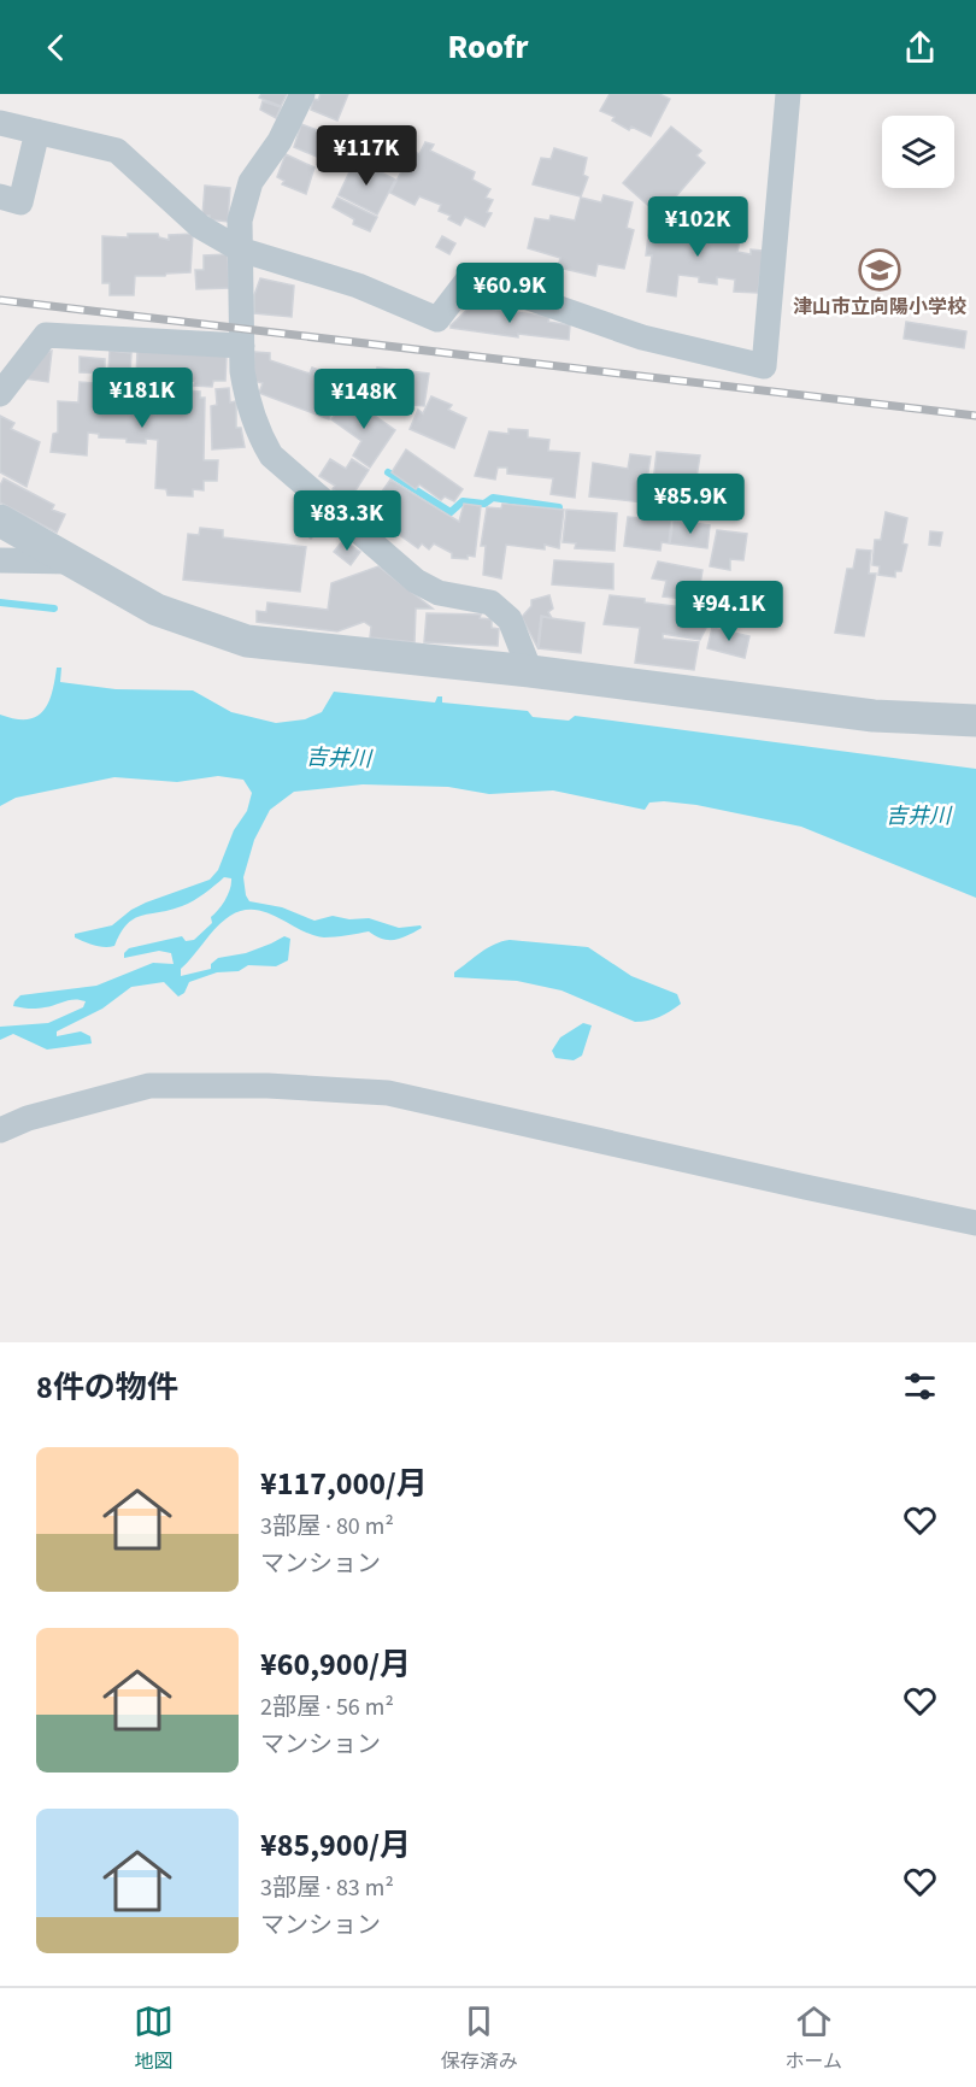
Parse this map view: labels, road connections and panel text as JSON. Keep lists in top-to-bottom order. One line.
{"water":["吉井川"],"places":{"school or university":["津山市立向陽小学校"]},"page":{"header":"Roofr","price":["¥117K","¥102K","¥60.9K","¥181K","¥148K","¥85.9K","¥83.3K","¥94.1K"],"heading":"8件の物件","list":[{"name":"¥117,000/月","note":"3部屋 · 80 m² · マンション"},{"name":"¥60,900/月","note":"2部屋 · 56 m² · マンション"},{"name":"¥85,900/月","note":"3部屋 · 83 m² · マンション"}],"tabs":["地図","保存済み","ホーム"]}}
